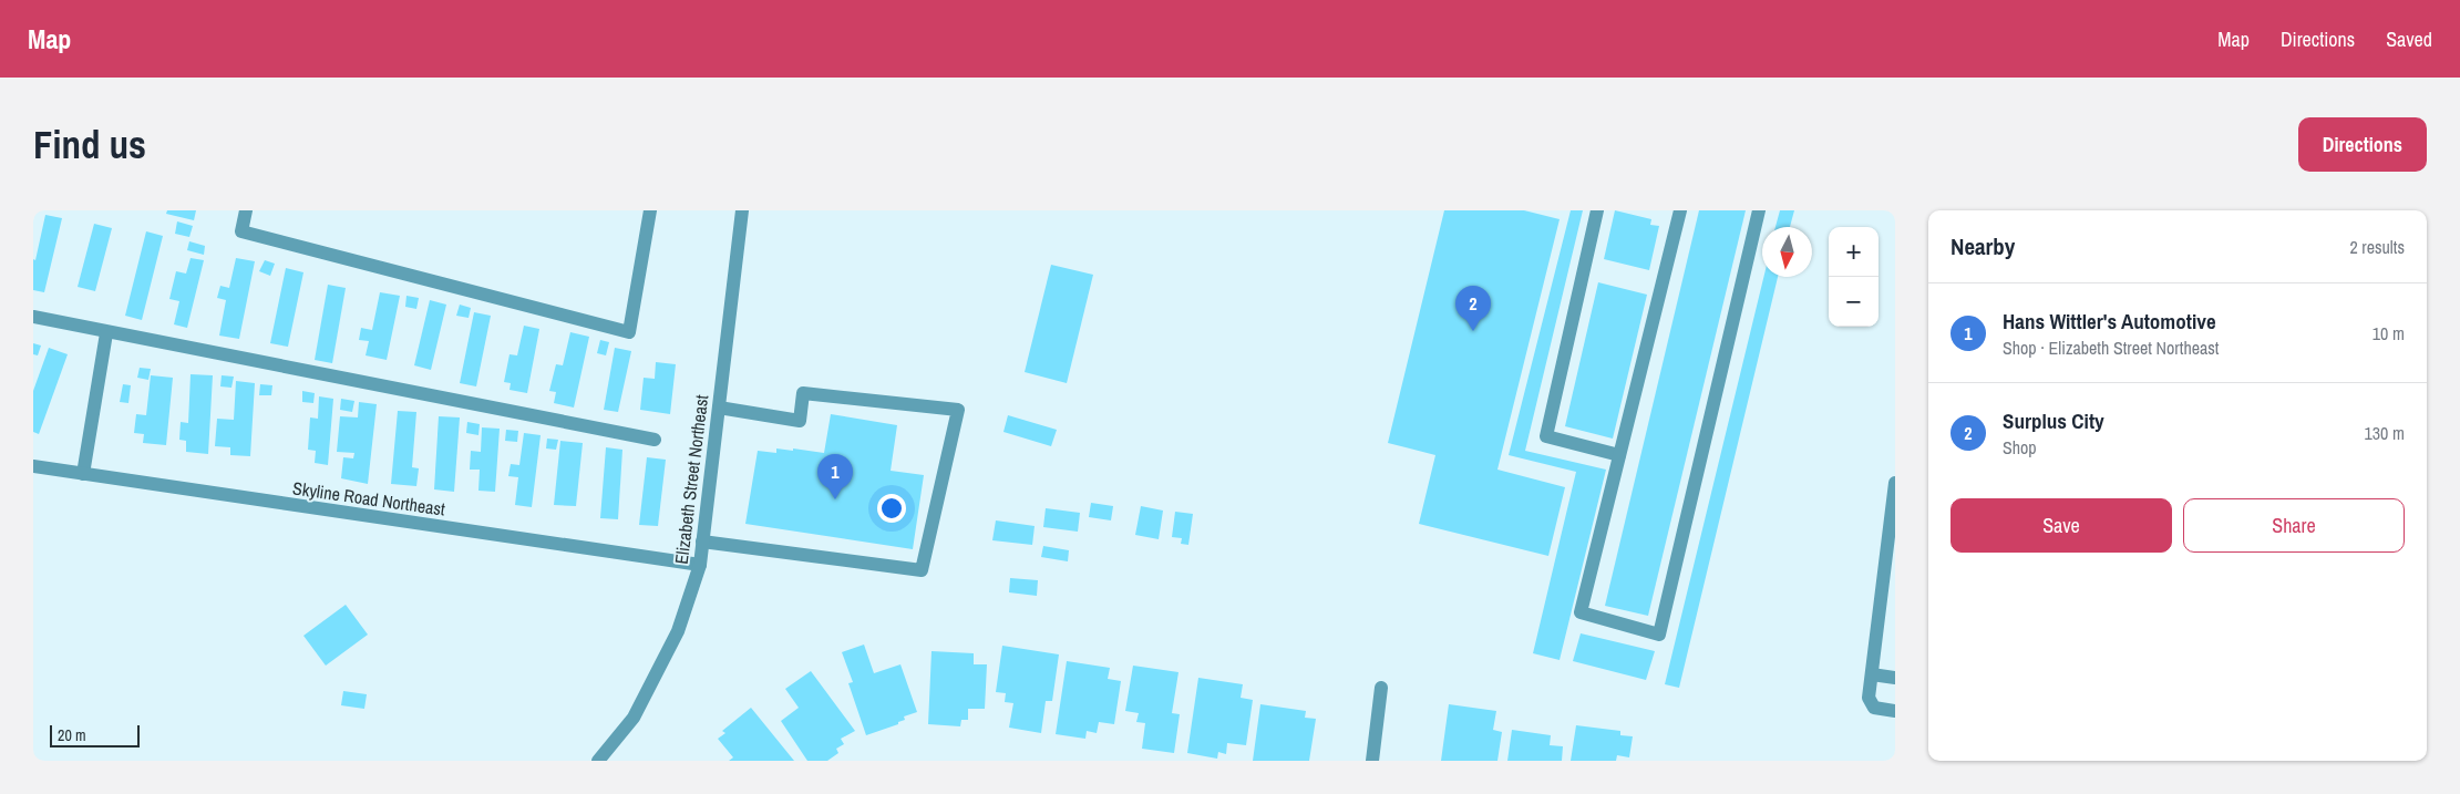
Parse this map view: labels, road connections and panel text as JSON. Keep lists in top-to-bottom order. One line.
{"streets":{"street":["Elizabeth Street Northeast","Skyline Road Northeast"]},"crossings":[["Elizabeth Street Northeast","Skyline Road Northeast"]],"scale_bar":"20 m","north":"bottom","page":{"header":"Map","nav":["Map","Directions","Saved"],"buttons":["Directions",["Save","Share"]],"title":"Find us","heading":["Nearby","2 results"],"map_buttons":["+","−"],"list":[{"mark":"1","name":"Hans Wittler's Automotive","note":"Shop · Elizabeth Street Northeast","value":"10 m"},{"mark":"2","name":"Surplus City","note":"Shop","value":"130 m"}],"pins":["2","1"],"scale":"20 m"}}
